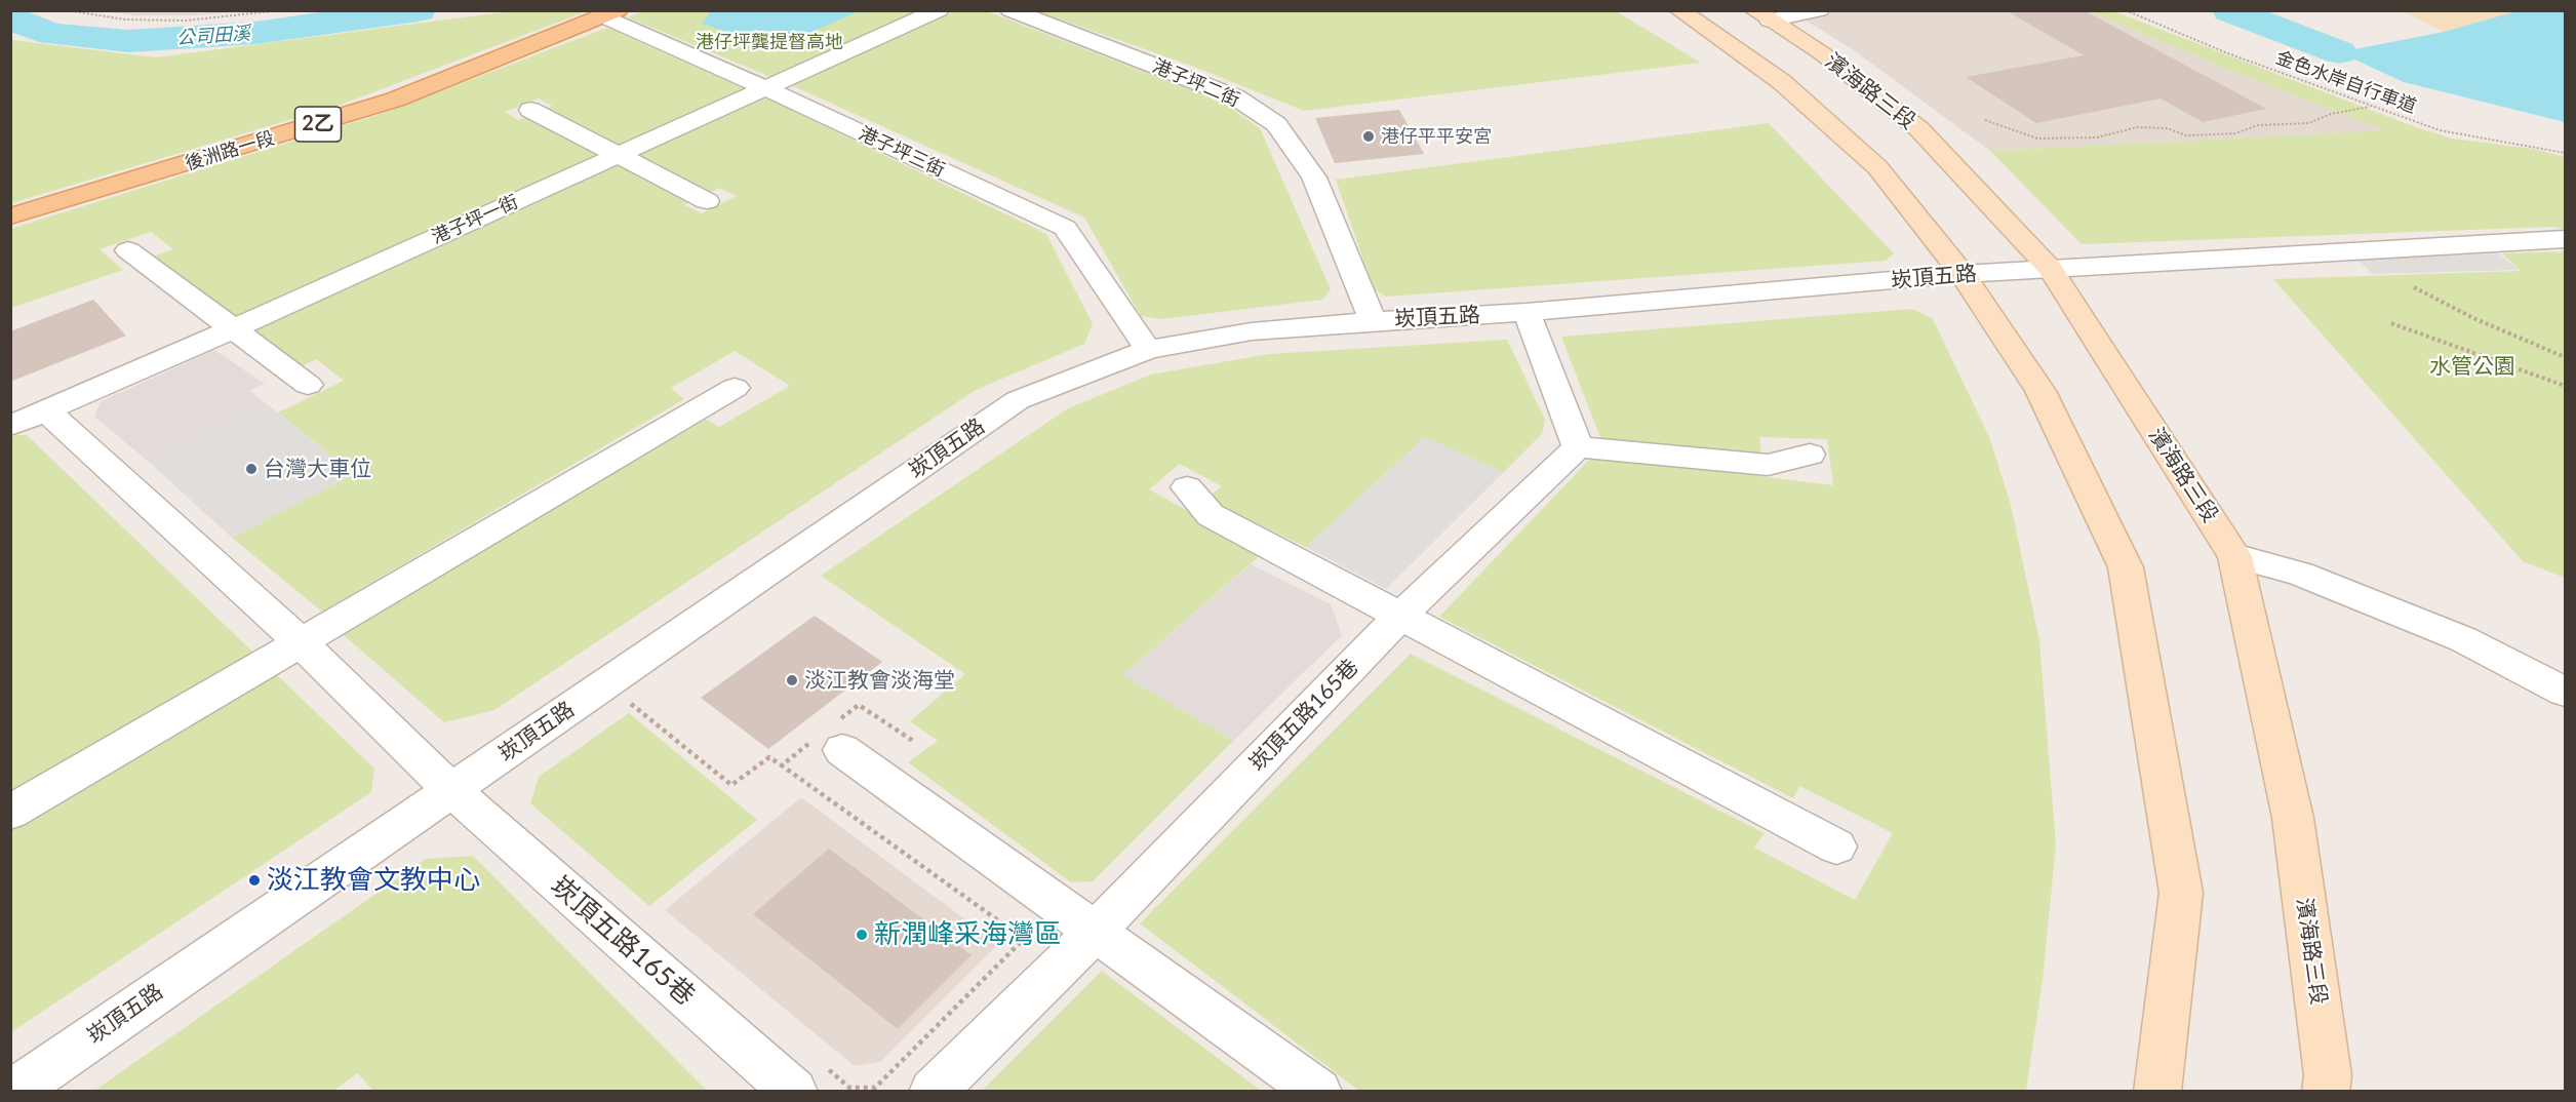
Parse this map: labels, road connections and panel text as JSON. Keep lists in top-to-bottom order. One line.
{"streets":{"main road":["2乙","後洲路一段"],"street":["港子坪二街","濱海路三段","港子坪三街","港子坪一街","崁頂五路","崁頂五路165巷"],"path":["金色水岸自行車道"]},"crossings":[["港子坪二街","崁頂五路"],["濱海路三段","崁頂五路"],["後洲路一段","港子坪三街"],["港子坪三街","港子坪一街"],["港子坪三街","崁頂五路"],["港子坪一街","崁頂五路165巷"],["崁頂五路","崁頂五路165巷"]],"water":["公司田溪"],"parks":["港仔坪龔提督高地","水管公園"],"places":["港仔平平安宮","台灣大車位","淡江教會淡海堂","淡江教會文教中心","新潤峰采海灣區"]}
